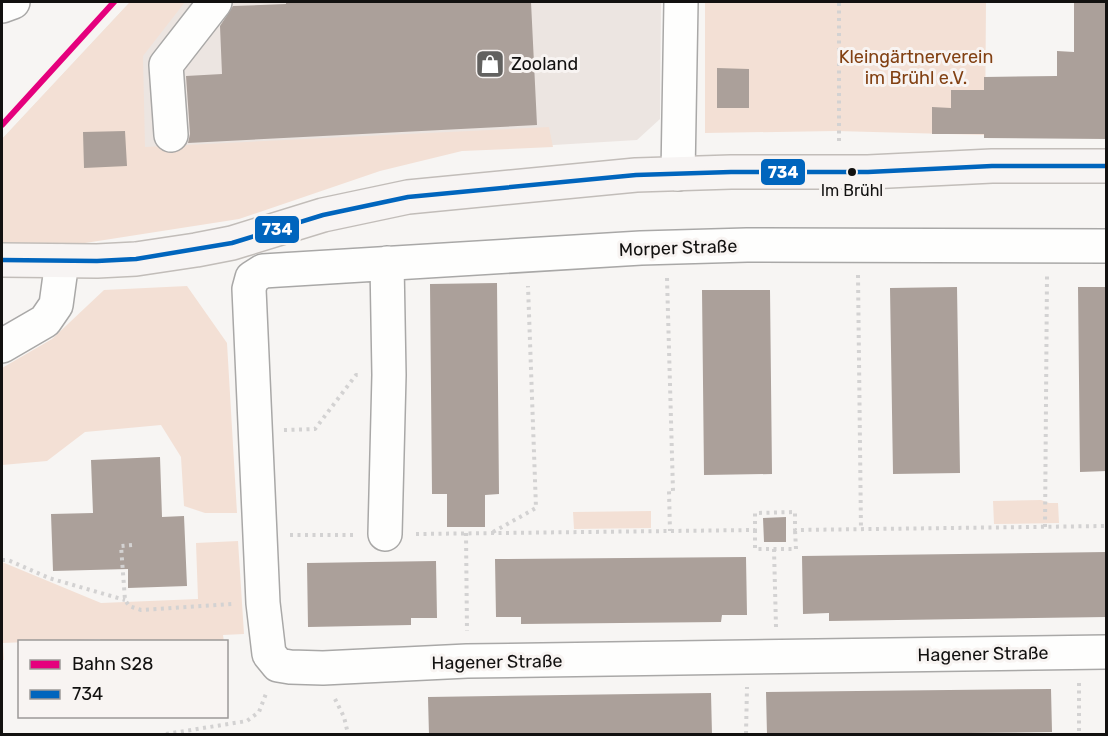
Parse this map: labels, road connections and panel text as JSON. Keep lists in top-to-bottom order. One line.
{"streets":{"street":["Morper Straße","Hagener Straße"]},"crossings":[["Morper Straße","Hagener Straße"]],"parks":["Kleingärtnerverein im Brühl e.V."],"places":{"shop":["Zooland"],"other":["Im Brühl"]},"lines":["rail line S28","transit line 734"],"legend":["Bahn S28","734"]}
